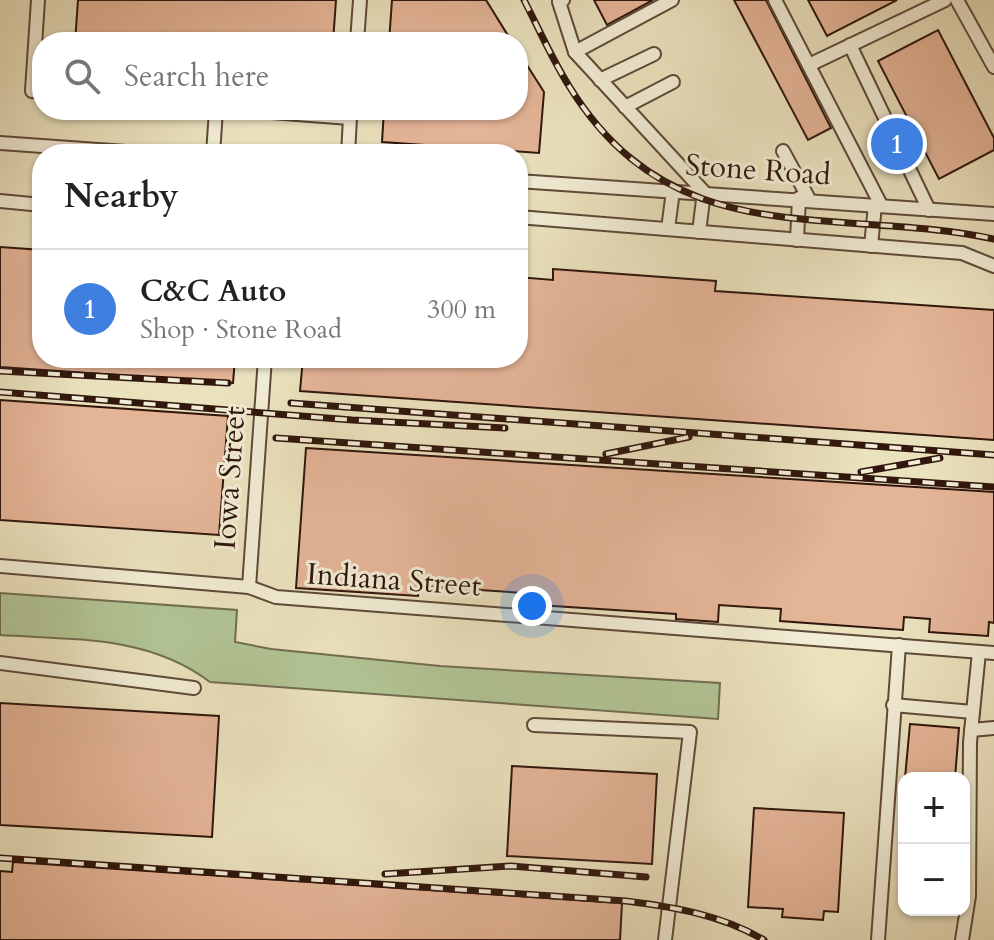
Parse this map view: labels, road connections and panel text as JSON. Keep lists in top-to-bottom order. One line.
{"streets":{"street":["Stone Road","Iowa Street","Indiana Street"]},"crossings":[["Iowa Street","Indiana Street"]],"page":{"search":"Search here","pins":"1","heading":"Nearby","list":[{"mark":"1","name":"C&C Auto","note":"Shop · Stone Road","value":"300 m"}],"map_buttons":["+","−"]}}
